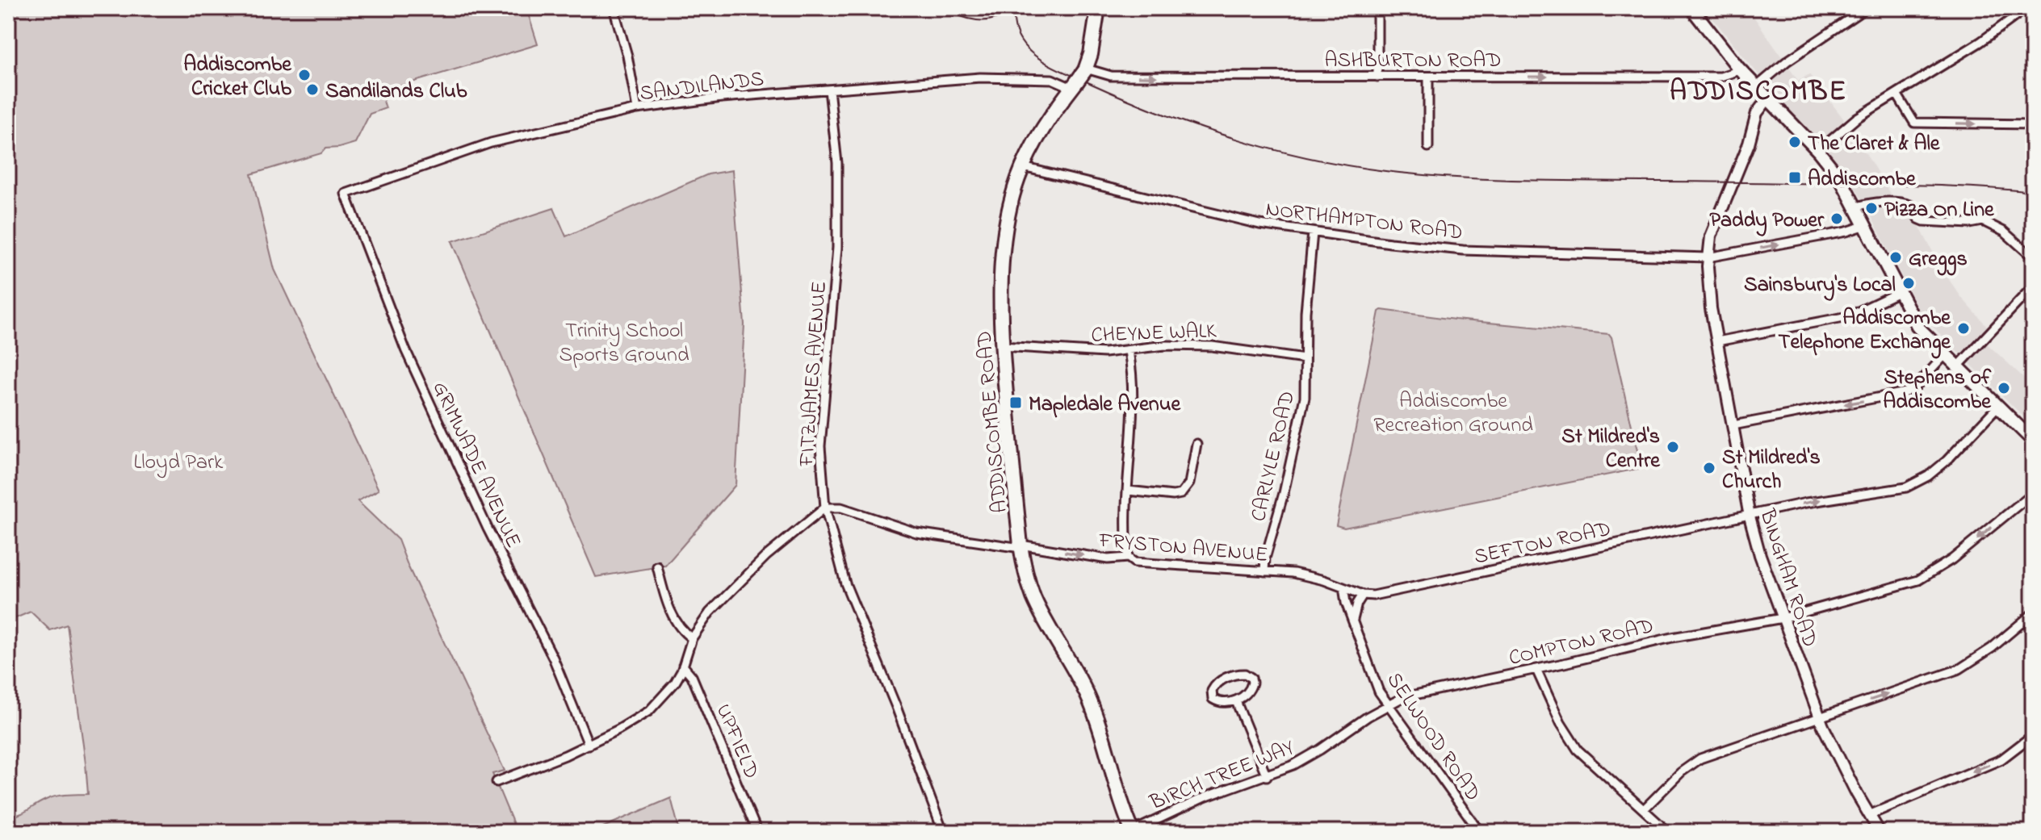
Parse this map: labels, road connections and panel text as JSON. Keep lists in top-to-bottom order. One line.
{"streets":{"highway":["ADDISCOMBE ROAD"],"street":["ASHBURTON ROAD","SANDILANDS","NORTHAMPTON ROAD","CHEYNE WALK","FITZJAMES AVENUE","CARLYLE ROAD","GRIMWADE AVENUE","SEFTON ROAD","FRYSTON AVENUE","BINGHAM ROAD","COMPTON ROAD","SELWOOD ROAD","UPFIELD","BIRCH TREE WAY"]},"crossings":[["ASHBURTON ROAD","ADDISCOMBE ROAD"],["SANDILANDS","FITZJAMES AVENUE"],["SANDILANDS","ADDISCOMBE ROAD"],["SANDILANDS","GRIMWADE AVENUE"],["NORTHAMPTON ROAD","ADDISCOMBE ROAD"],["NORTHAMPTON ROAD","CARLYLE ROAD"],["NORTHAMPTON ROAD","BINGHAM ROAD"],["CHEYNE WALK","ADDISCOMBE ROAD"],["CHEYNE WALK","CARLYLE ROAD"],["ADDISCOMBE ROAD","FRYSTON AVENUE"],["ADDISCOMBE ROAD","BIRCH TREE WAY"],["CARLYLE ROAD","FRYSTON AVENUE"],["SEFTON ROAD","FRYSTON AVENUE"],["SEFTON ROAD","BINGHAM ROAD"],["SEFTON ROAD","SELWOOD ROAD"],["FRYSTON AVENUE","SELWOOD ROAD"],["BINGHAM ROAD","COMPTON ROAD"],["COMPTON ROAD","SELWOOD ROAD"],["COMPTON ROAD","BIRCH TREE WAY"],["SELWOOD ROAD","BIRCH TREE WAY"]],"one_way":["ASHBURTON ROAD","SEFTON ROAD","COMPTON ROAD"],"districts":["ADDISCOMBE"],"parks":["Trinity School Sports Ground","Addiscombe Recreation Ground","Lloyd Park"],"places":{"other":["Addiscombe Cricket Club","Sandilands Club","The Claret & Ale","Pizza On Line","Paddy Power","Greggs","Sainsbury's Local","Addiscombe Telephone Exchange","Stephens of Addiscombe","St Mildred's Centre","St Mildred's Church"],"transit":["Addiscombe","Mapledale Avenue"]}}
